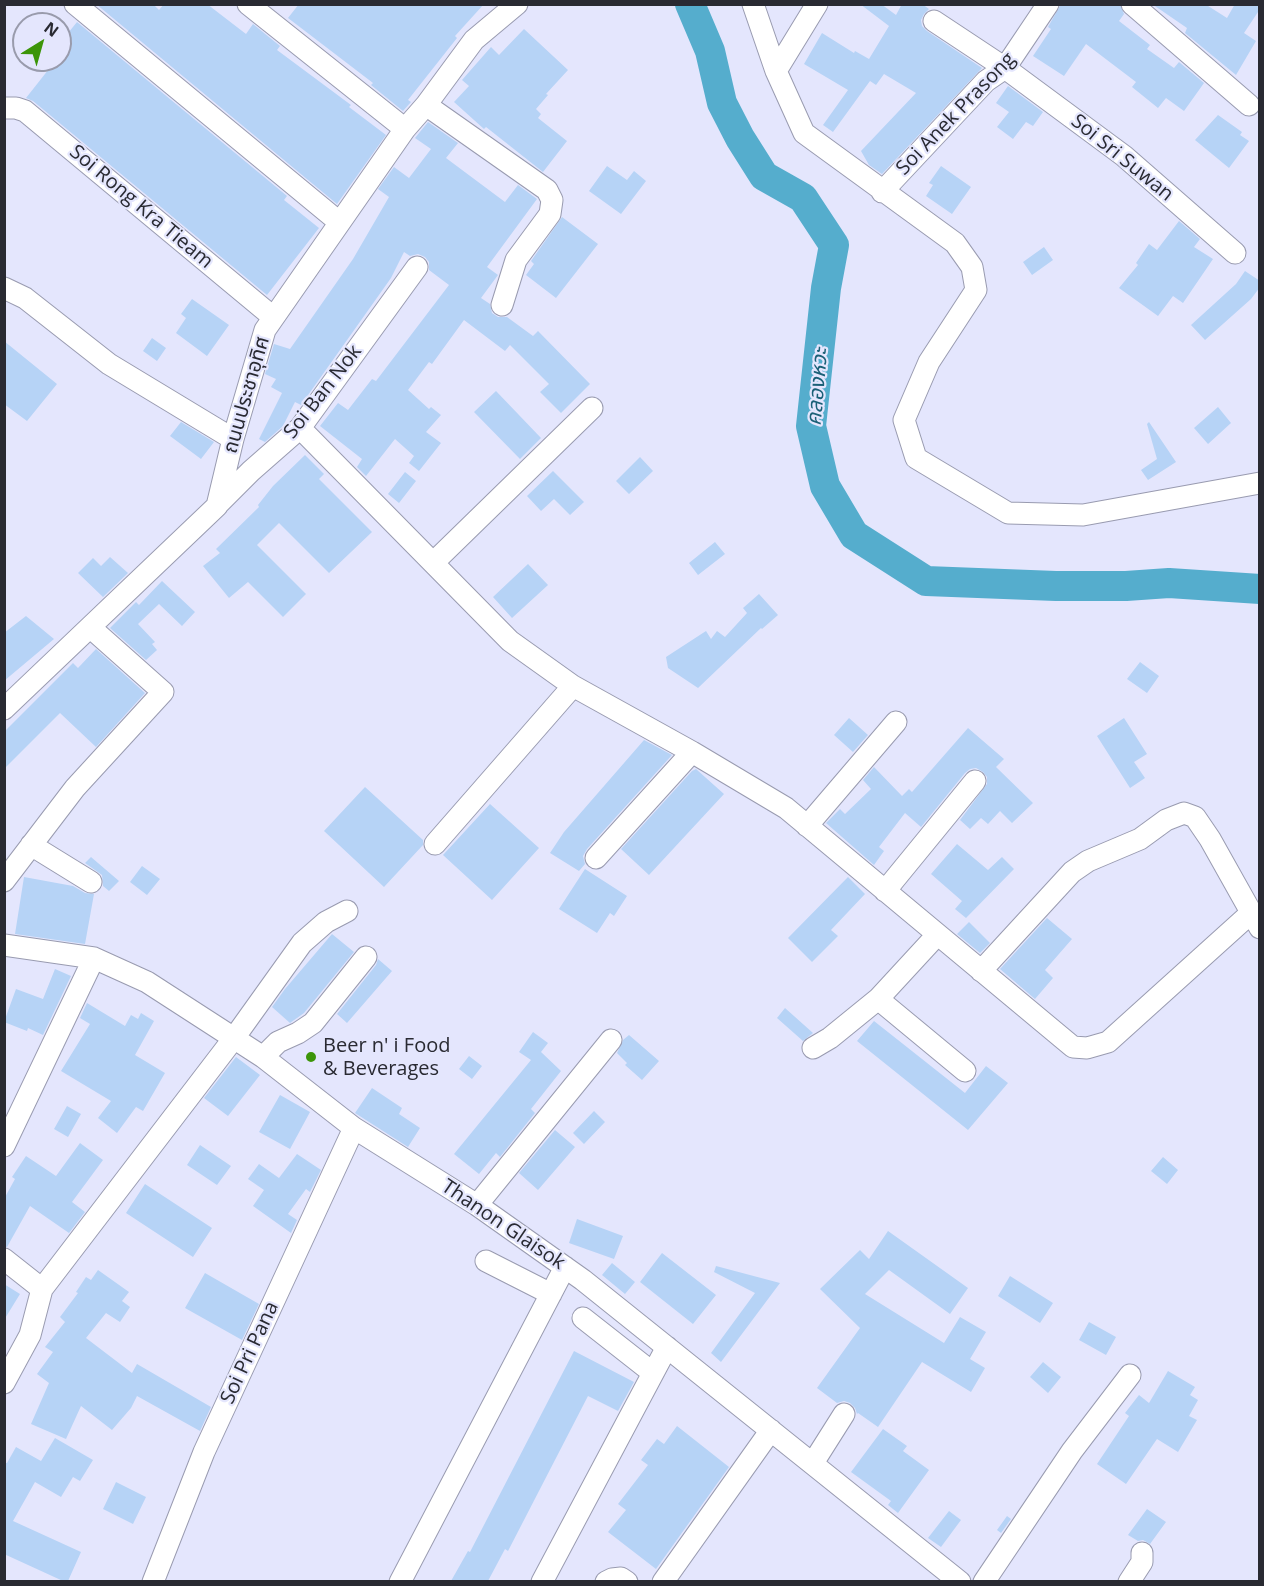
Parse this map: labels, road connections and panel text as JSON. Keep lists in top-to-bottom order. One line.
{"streets":{"street":["Soi Anek Prasong","Soi Sri Suwan","Soi Rong Kra Tieam","Soi Ban Nok","ถนนประชาอุทิศ","Thanon Glaisok","Soi Pri Pana"]},"crossings":[["Soi Anek Prasong","Soi Sri Suwan"],["Soi Rong Kra Tieam","ถนนประชาอุทิศ"],["Soi Ban Nok","ถนนประชาอุทิศ"],["Thanon Glaisok","Soi Pri Pana"]],"water":["คลองหวะ"],"places":["Beer n' i Food & Beverages"],"north":"top right"}
